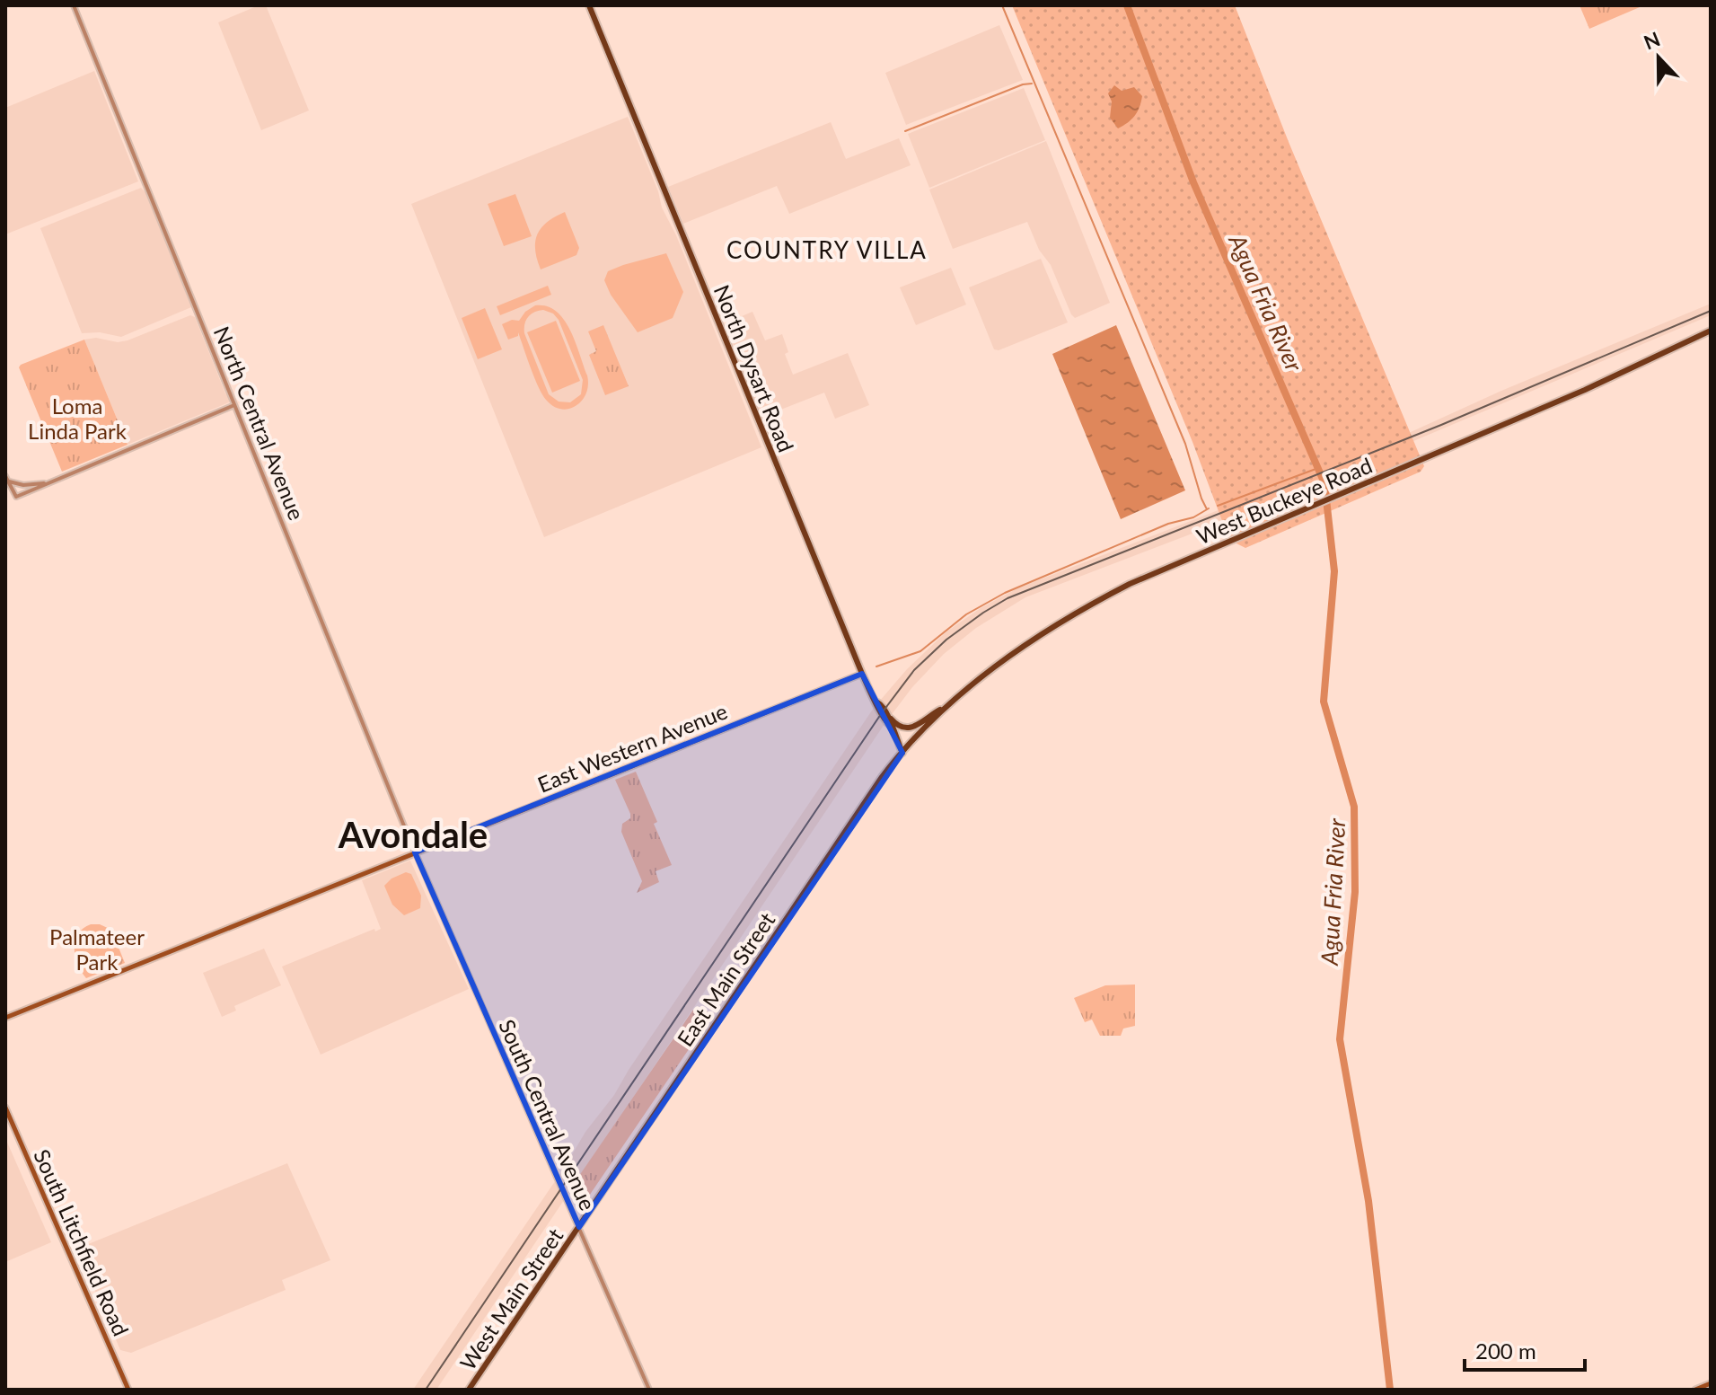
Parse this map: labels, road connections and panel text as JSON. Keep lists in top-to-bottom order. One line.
{"streets":{"main road":["North Dysart Road","West Buckeye Road","East Western Avenue","East Main Street","South Litchfield Road","West Main Street"],"street":["North Central Avenue","South Central Avenue"]},"crossings":[["North Dysart Road","West Buckeye Road"],["North Dysart Road","East Western Avenue"],["North Dysart Road","East Main Street"],["North Central Avenue","East Western Avenue"],["North Central Avenue","South Central Avenue"],["West Buckeye Road","East Main Street"],["East Western Avenue","South Central Avenue"],["East Main Street","South Central Avenue"],["East Main Street","West Main Street"],["South Central Avenue","West Main Street"]],"districts":["COUNTRY VILLA","Avondale"],"water":["Agua Fria River"],"parks":["Loma Linda Park","Palmateer Park"],"scale_bar":"200 m","north":"top"}
